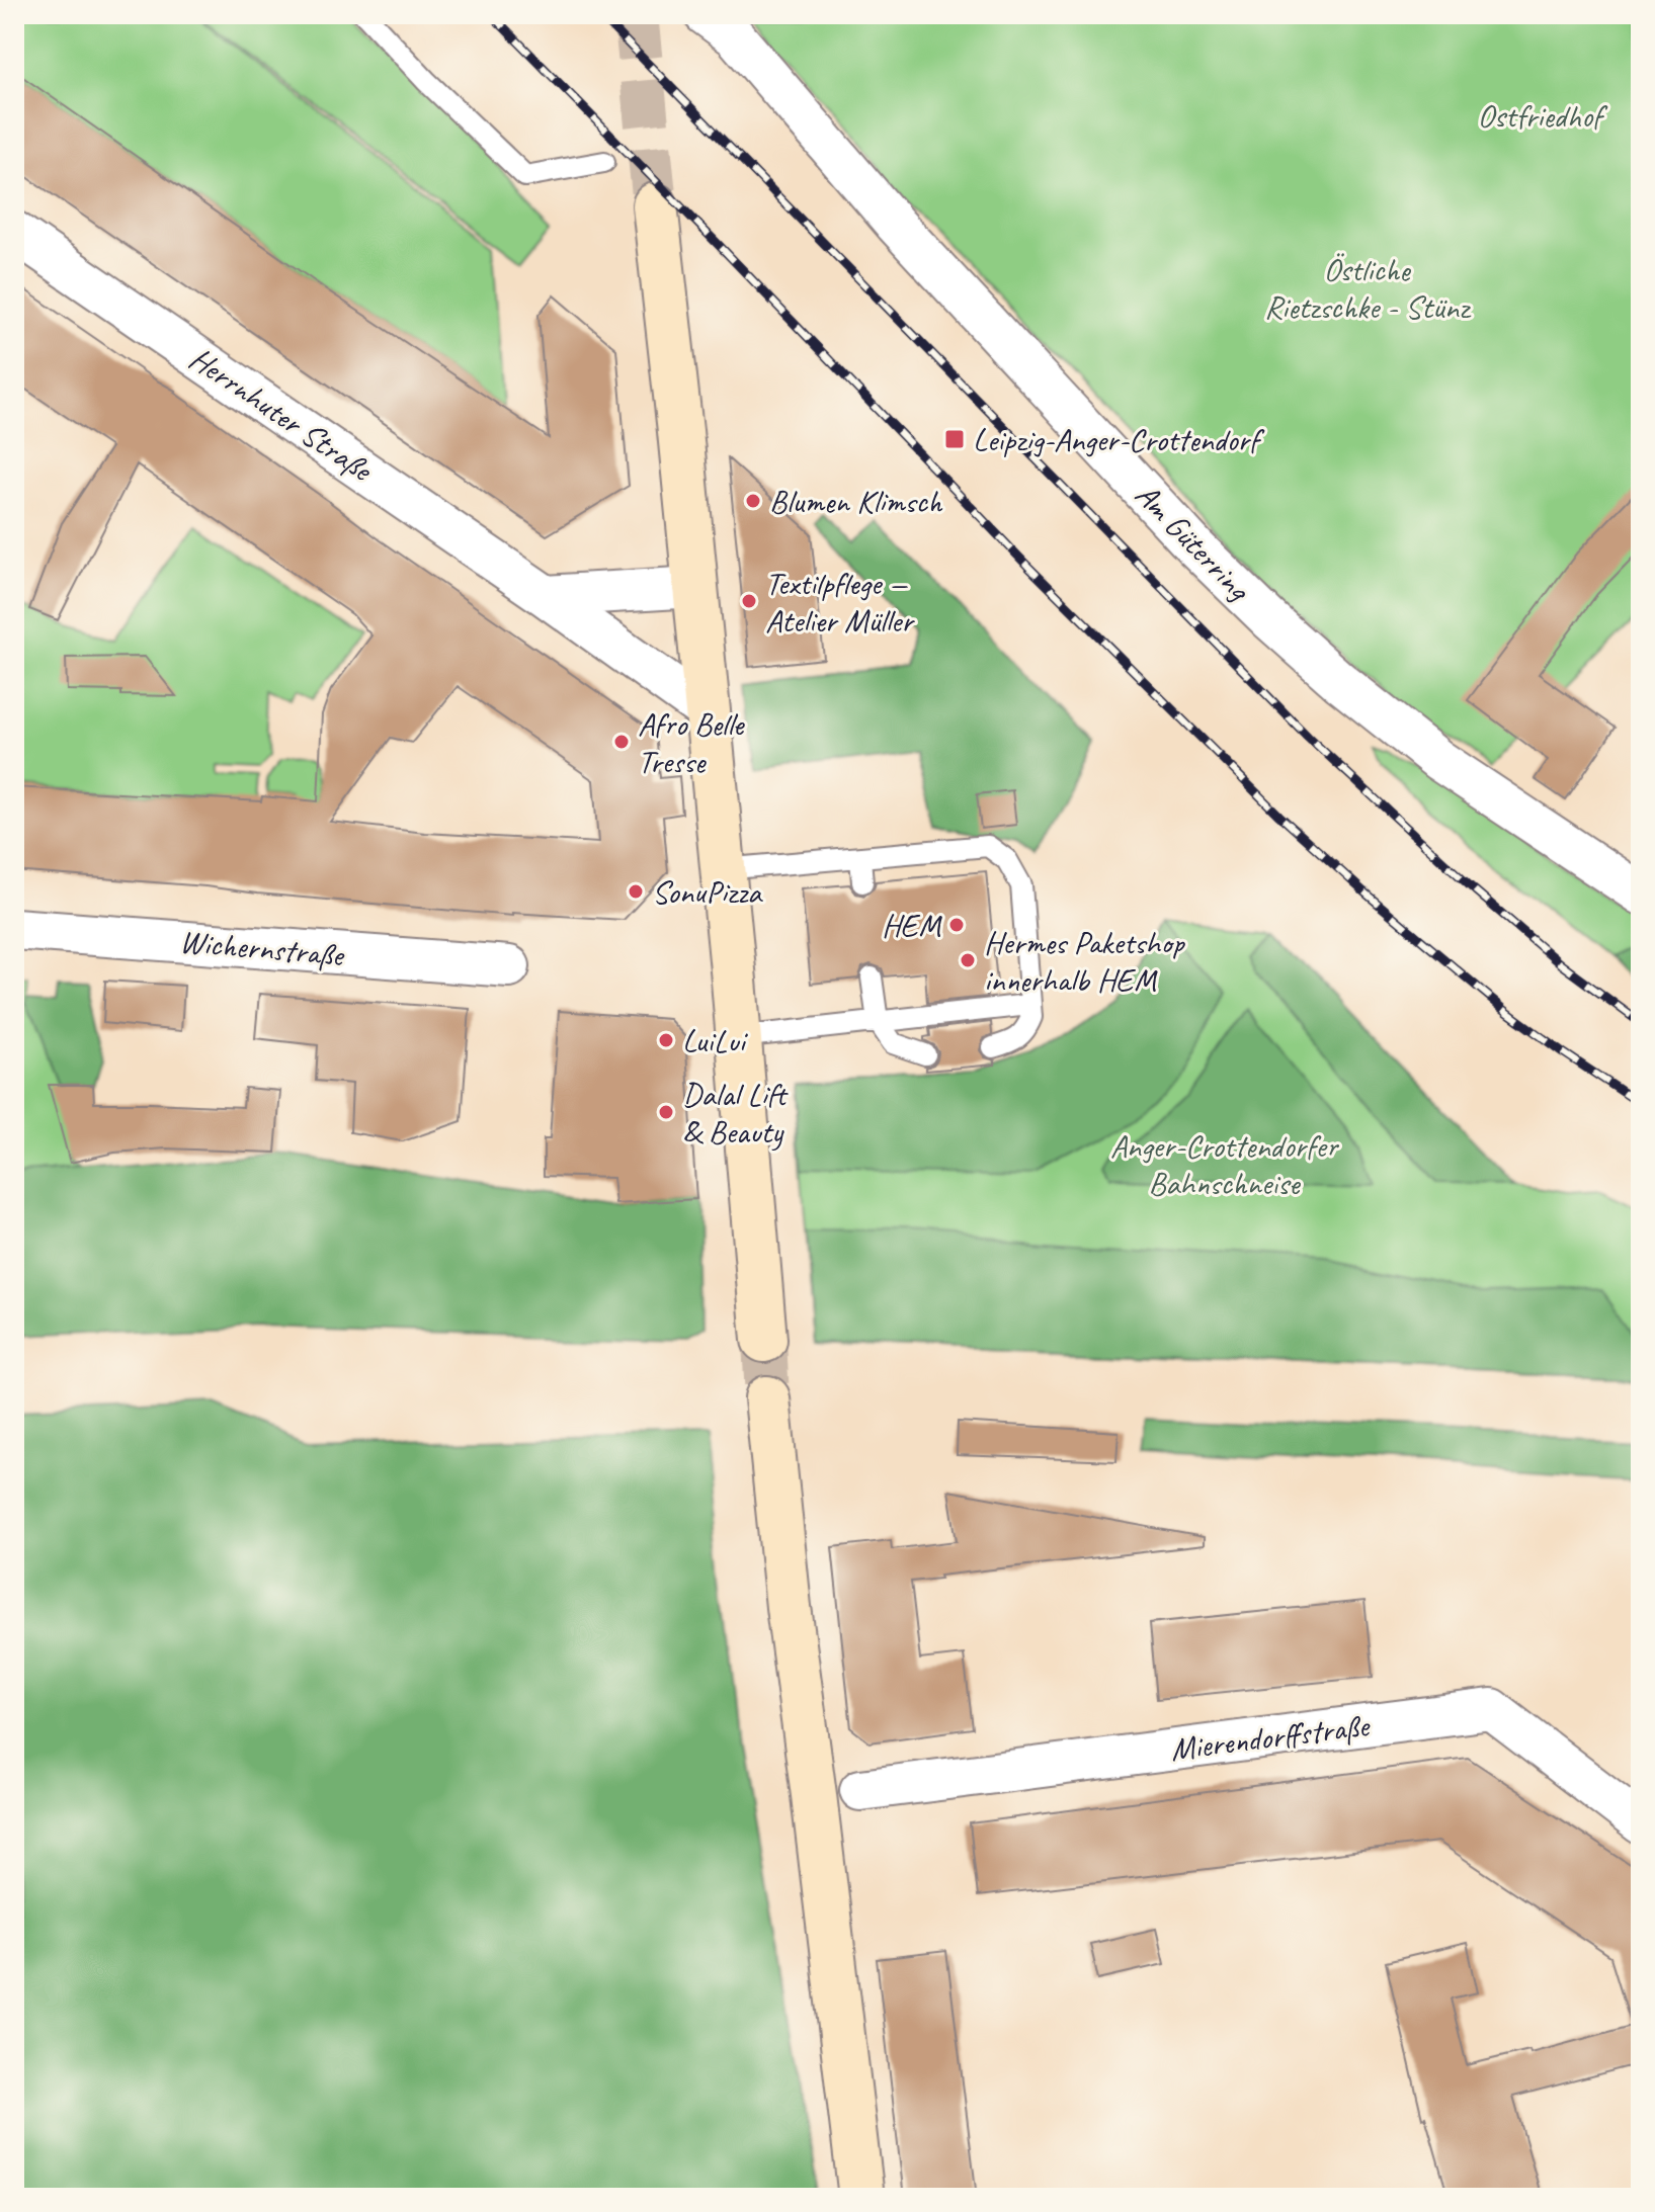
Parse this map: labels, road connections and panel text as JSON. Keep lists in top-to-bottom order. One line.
{"streets":{"street":["Herrnhuter Straße","Am Güterring","Wichernstraße","Mierendorffstraße"]},"parks":["Ostfriedhof","Östliche Rietzschke - Stünz","Anger-Crottendorfer Bahnschneise"],"places":{"transit":["Leipzig-Anger-Crottendorf"],"other":["Blumen Klimsch","Textilpflege — Atelier Müller","Afro Belle Tresse","SonuPizza","HEM","Hermes Paketshop innerhalb HEM","LuiLui","Dalal Lift & Beauty"]}}
